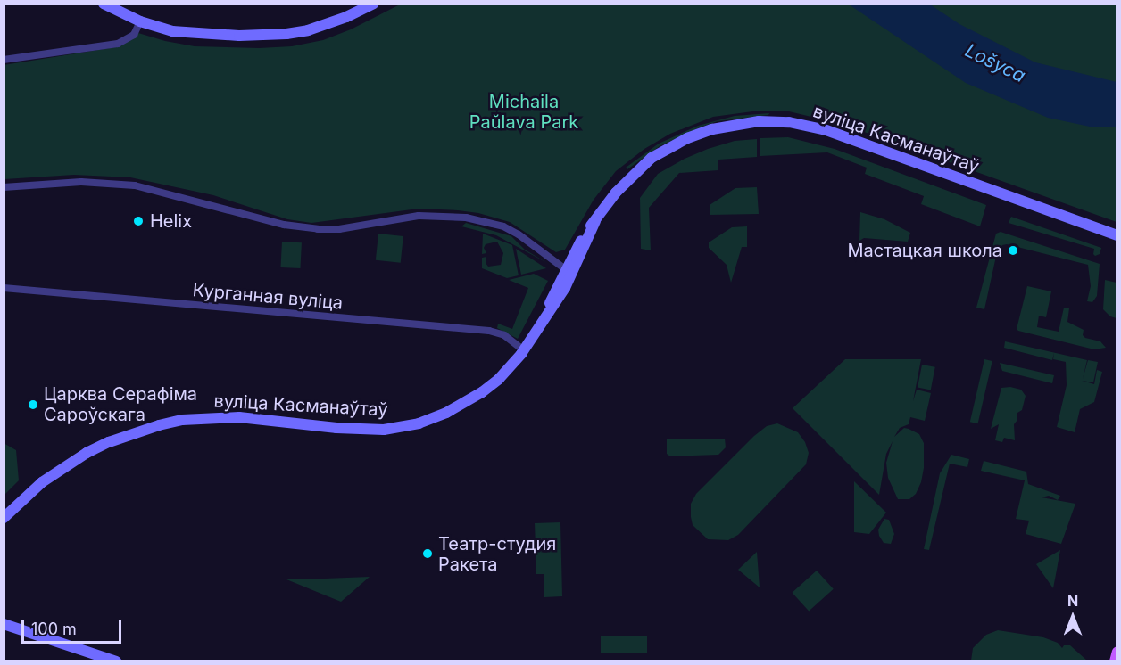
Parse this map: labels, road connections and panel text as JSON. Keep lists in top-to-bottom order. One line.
{"streets":{"street":["вуліца Касманаўтаў","Курганная вуліца"]},"crossings":[["вуліца Касманаўтаў","Курганная вуліца"]],"water":["Lošyca"],"parks":["Michaila Paŭlava Park"],"places":["Helix","Мастацкая школа","Царква Серафіма Сароўскага","Театр-студия Ракета"],"scale_bar":"100 m","north":"top"}
